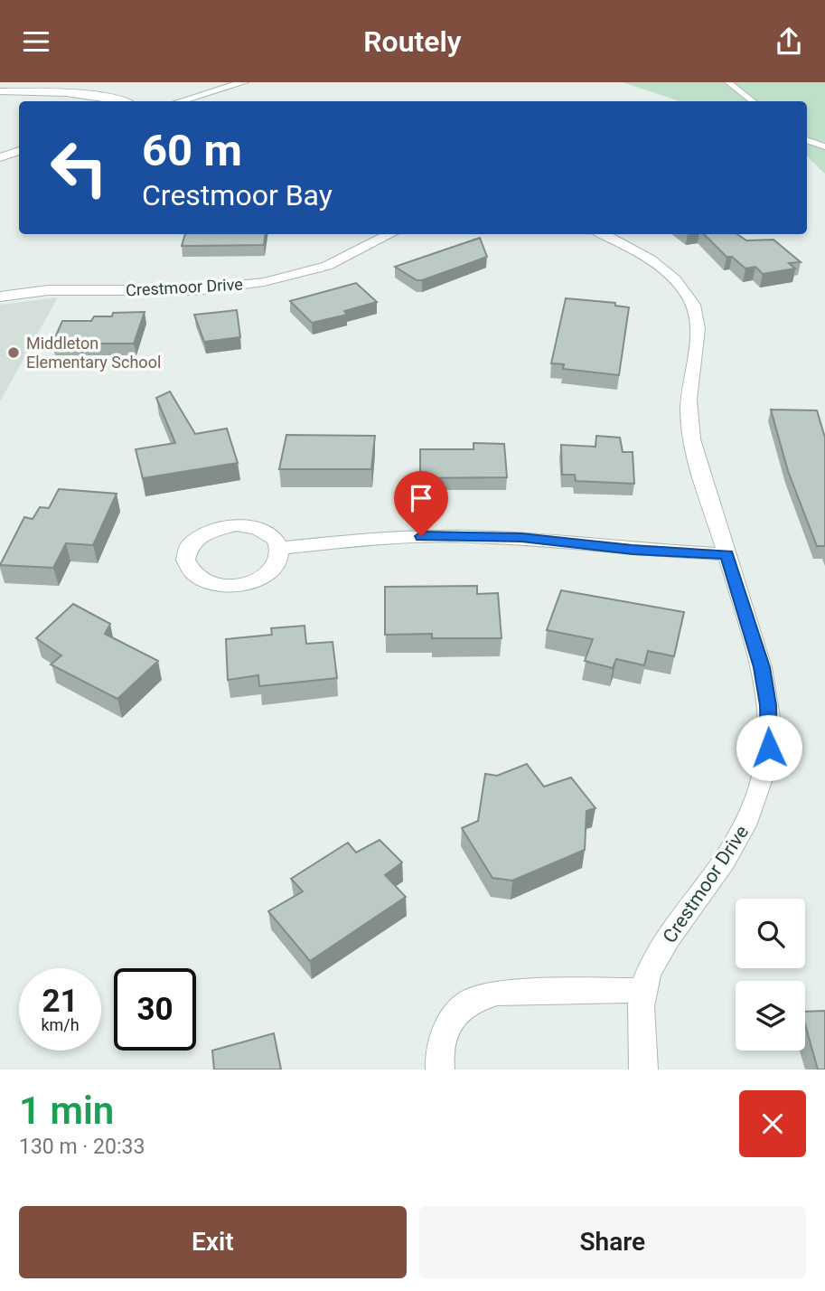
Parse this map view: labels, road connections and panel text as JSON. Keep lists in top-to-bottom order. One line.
{"streets":{"street":["Crestmoor Drive"]},"places":["Middleton Elementary School"],"page":{"header":"Routely","turn":["60 m","Crestmoor Bay"],"speed":"21 km/h","limit":"30","heading":["1 min","130 m · 20:33"],"buttons":["Exit","Share"]}}
